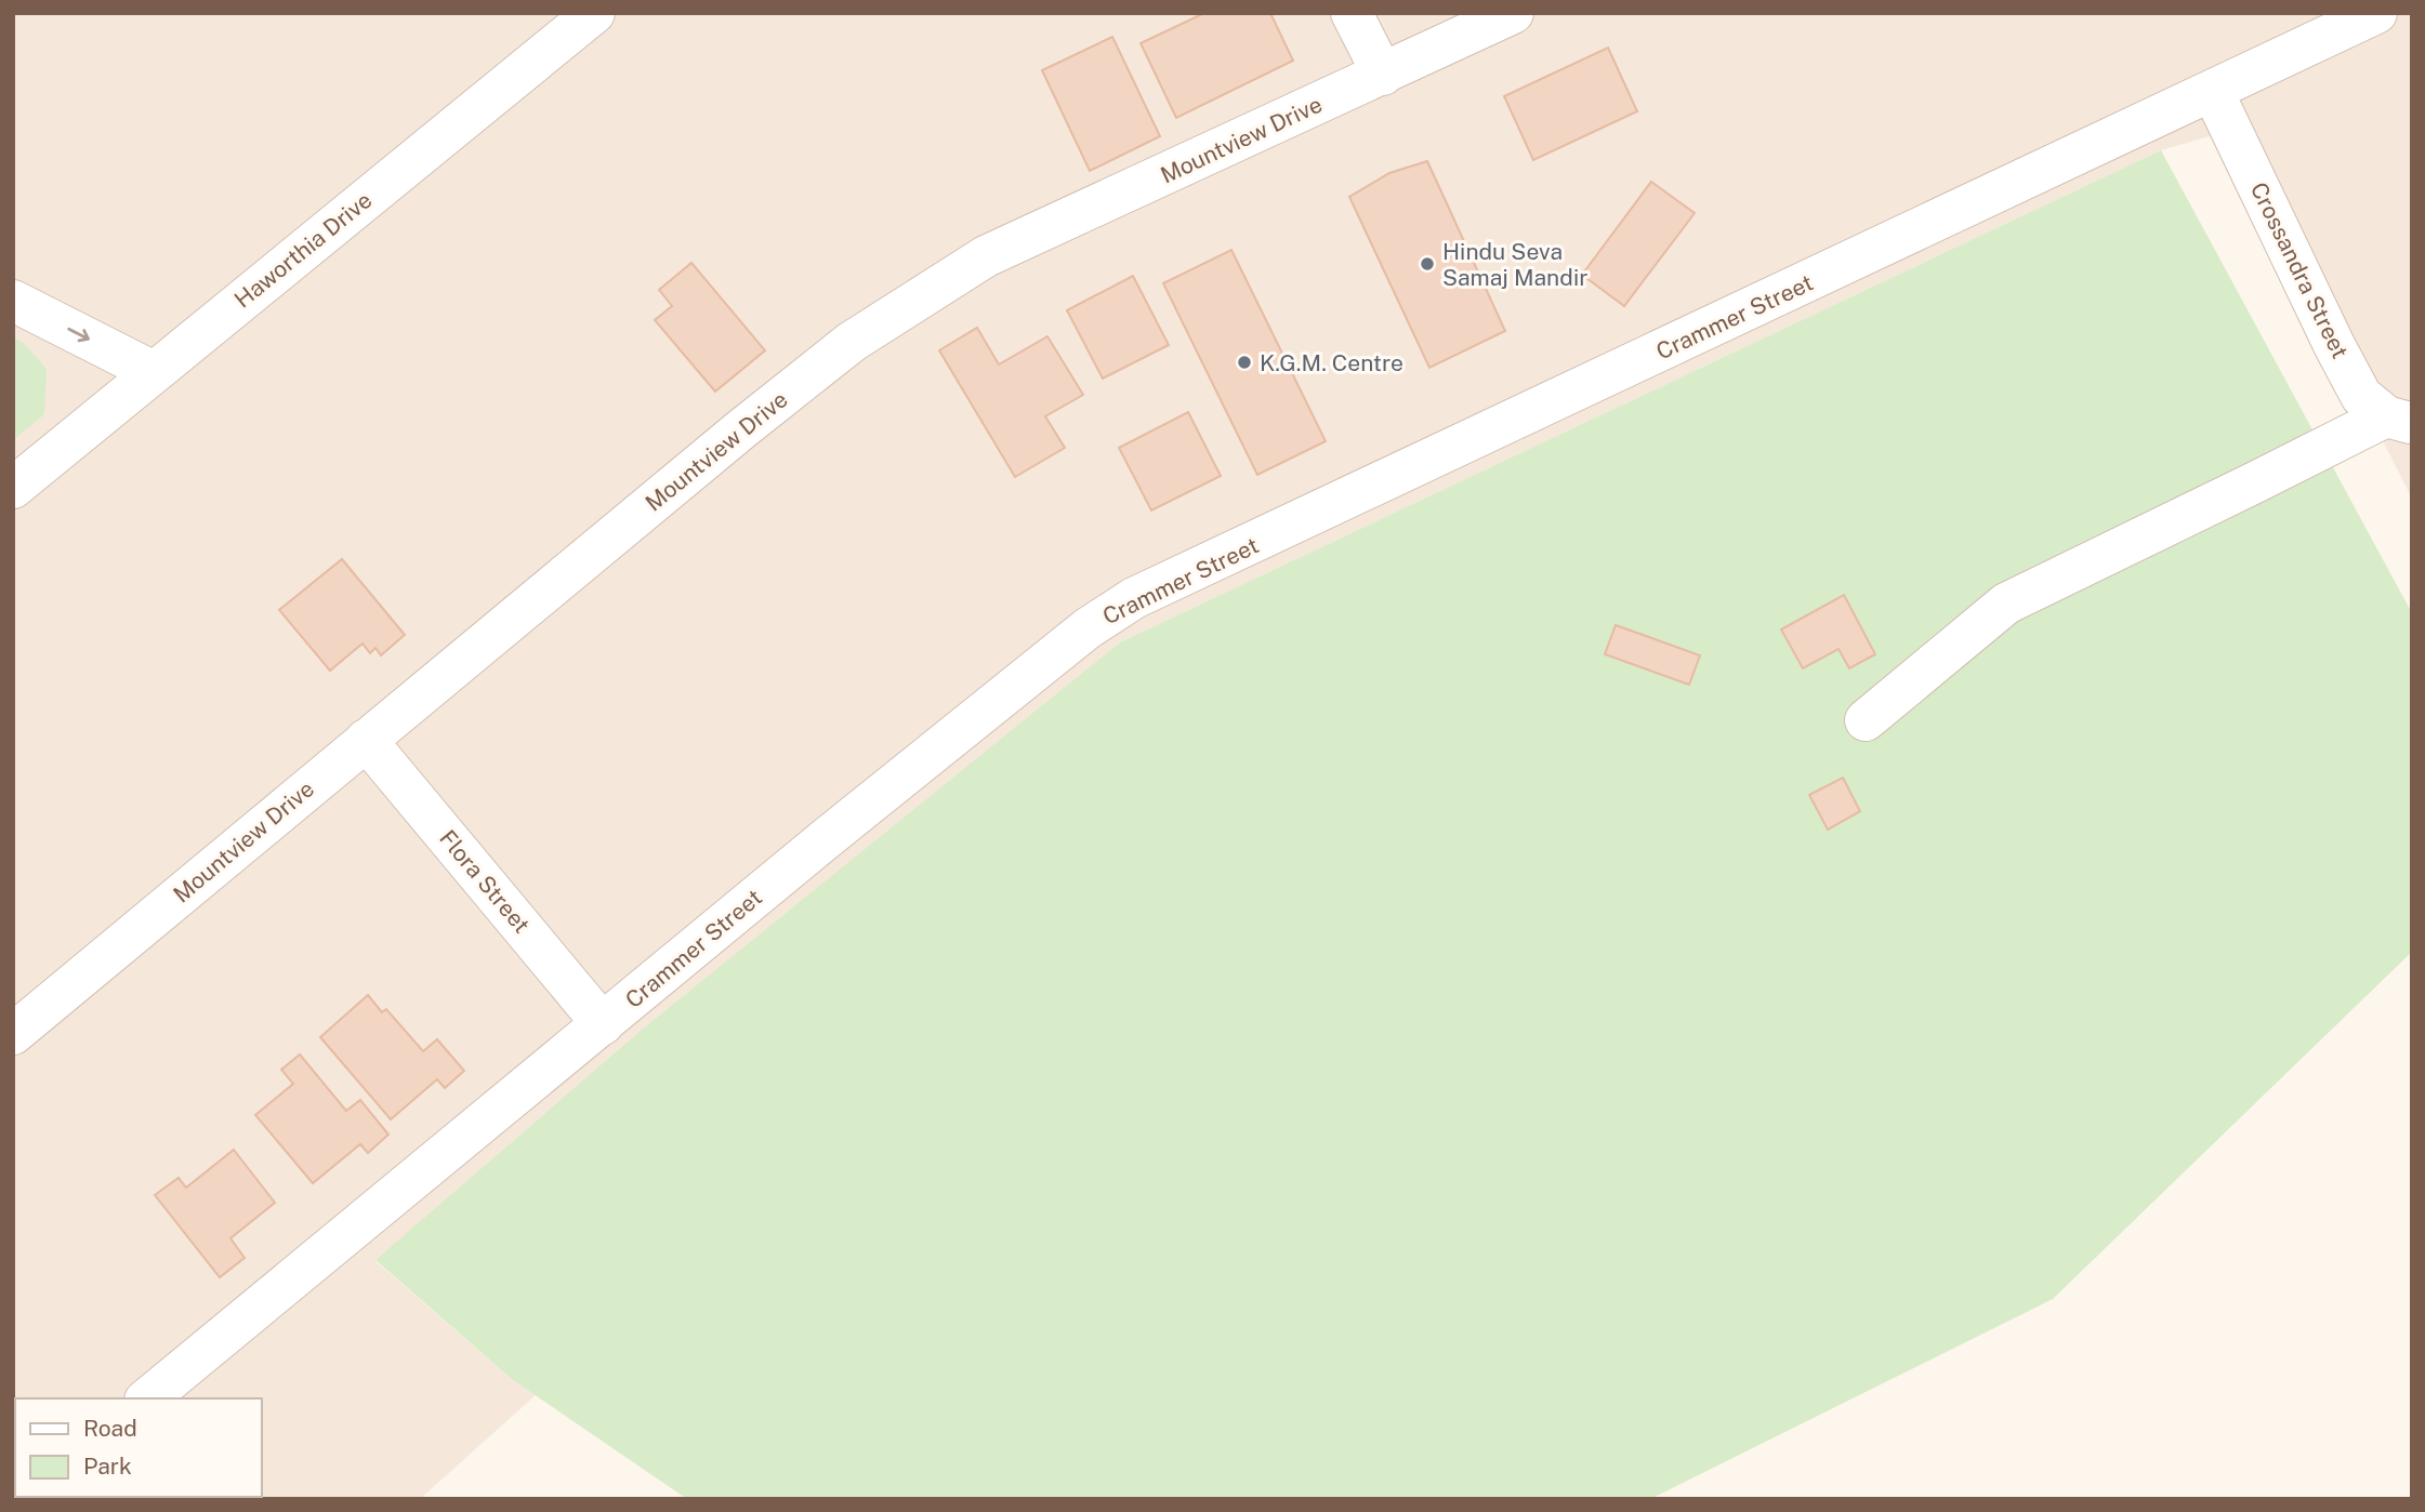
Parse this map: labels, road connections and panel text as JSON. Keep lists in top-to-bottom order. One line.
{"streets":{"street":["Mountview Drive","Haworthia Drive","Crossandra Street","Crammer Street","Flora Street"]},"crossings":[["Mountview Drive","Flora Street"],["Crossandra Street","Crammer Street"],["Crammer Street","Flora Street"]],"places":["Hindu Seva Samaj Mandir","K.G.M. Centre"],"legend":["Road","Park"]}
